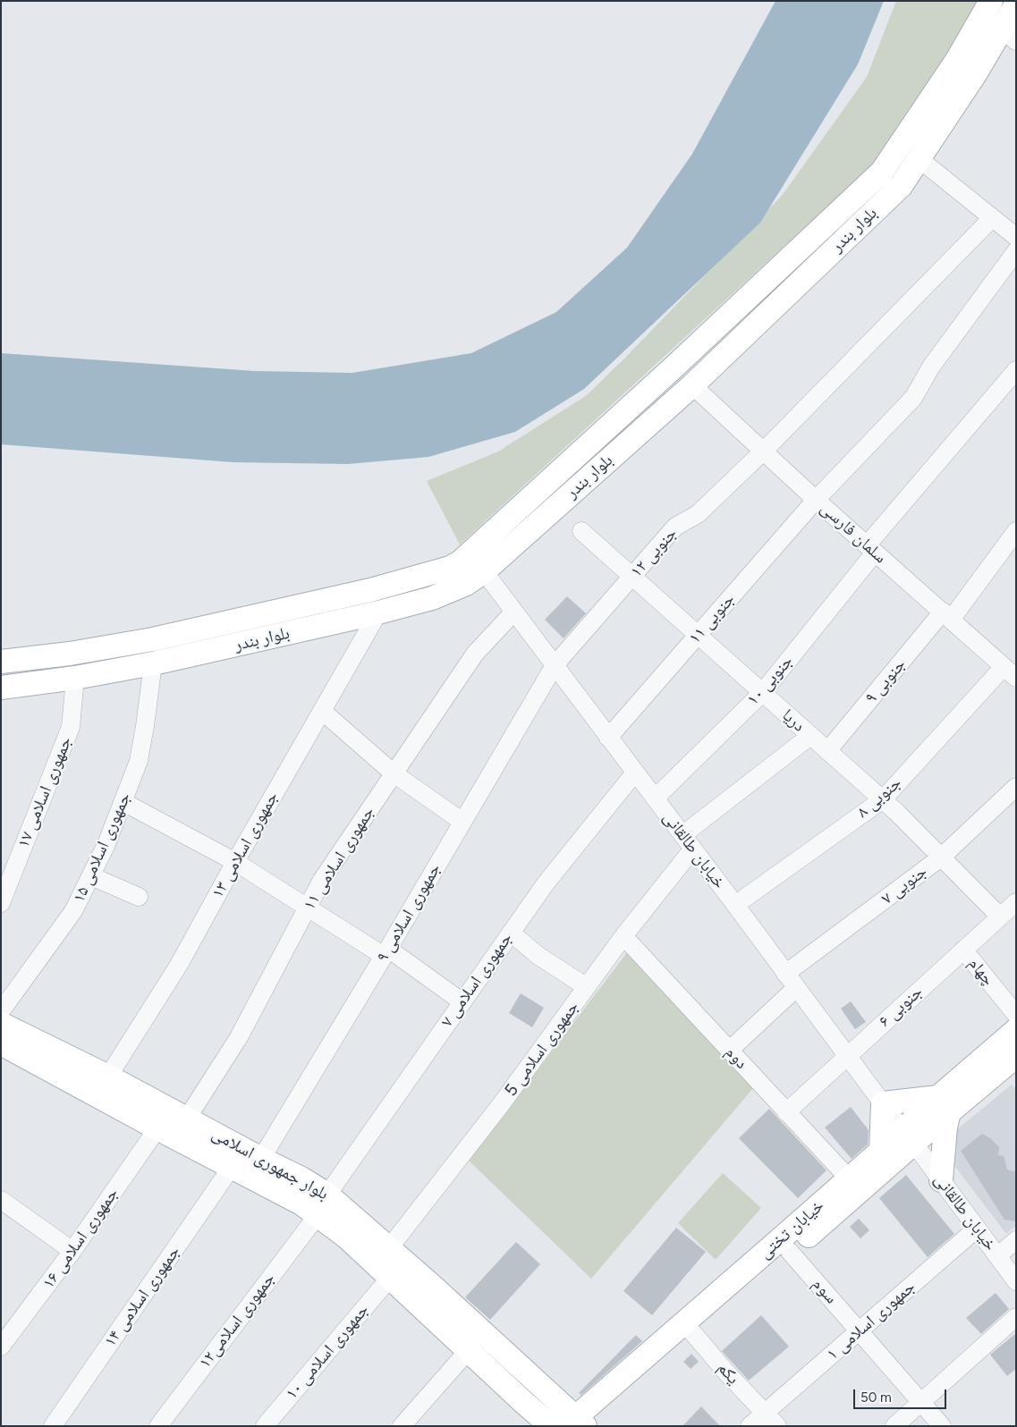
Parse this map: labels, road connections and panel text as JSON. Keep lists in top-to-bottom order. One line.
{"streets":{"main road":["بلوار بندر","بلوار جمهوری اسلامی","خیابان تختی"],"street":["سلمان فارسی","۱۲ جنوبی","۱۱ جنوبی","۱۰ جنوبی","۹ جنوبی","دریا","جمهوری اسلامی ۱۷","۸ جنوبی","جمهوری اسلامی ۱۳","جمهوری اسلامی ۱۵","خیابان طالقانی","جمهوری اسلامی ۱۱","۷ جنوبی","جمهوری اسلامی ۹","چهام","جمهوری اسلامی ۷","۶ جنوبی","جمهوری اسلامی 5","دوم","جمهوری اسلامی ۱۶","سوم","جمهوری اسلامی ۱۴","جمهوری اسلامی۱۲","جمهوری اسلامی ۱","جمهوری اسلامی ۱۰","یکم"]},"crossings":[["بلوار بندر","سلمان فارسی"],["بلوار بندر","جمهوری اسلامی ۱۷"],["بلوار بندر","جمهوری اسلامی ۱۳"],["بلوار بندر","جمهوری اسلامی ۱۵"],["بلوار بندر","خیابان طالقانی"],["سلمان فارسی","۱۲ جنوبی"],["سلمان فارسی","۱۱ جنوبی"],["سلمان فارسی","۱۰ جنوبی"],["سلمان فارسی","۹ جنوبی"],["سلمان فارسی","۸ جنوبی"],["۱۲ جنوبی","دریا"],["۱۲ جنوبی","خیابان طالقانی"],["۱۲ جنوبی","جمهوری اسلامی ۹"],["۱۱ جنوبی","دریا"],["۱۱ جنوبی","خیابان طالقانی"],["۱۰ جنوبی","دریا"],["۱۰ جنوبی","خیابان طالقانی"],["۹ جنوبی","دریا"],["دریا","۸ جنوبی"],["دریا","۷ جنوبی"],["دریا","۶ جنوبی"],["۸ جنوبی","خیابان طالقانی"],["جمهوری اسلامی ۱۳","بلوار جمهوری اسلامی"],["خیابان طالقانی","جمهوری اسلامی ۱۱"],["خیابان طالقانی","۷ جنوبی"],["خیابان طالقانی","جمهوری اسلامی ۹"],["خیابان طالقانی","جمهوری اسلامی ۷"],["خیابان طالقانی","۶ جنوبی"],["خیابان طالقانی","جمهوری اسلامی 5"],["خیابان طالقانی","خیابان تختی"],["خیابان طالقانی","جمهوری اسلامی ۱"],["جمهوری اسلامی ۱۱","بلوار جمهوری اسلامی"],["جمهوری اسلامی ۹","بلوار جمهوری اسلامی"],["چهام","۶ جنوبی"],["جمهوری اسلامی ۷","بلوار جمهوری اسلامی"],["جمهوری اسلامی ۷","جمهوری اسلامی۱۲"],["۶ جنوبی","دوم"],["جمهوری اسلامی 5","دوم"],["جمهوری اسلامی 5","بلوار جمهوری اسلامی"],["دوم","خیابان تختی"],["بلوار جمهوری اسلامی","خیابان تختی"],["بلوار جمهوری اسلامی","جمهوری اسلامی ۱۶"],["بلوار جمهوری اسلامی","جمهوری اسلامی ۱۴"],["بلوار جمهوری اسلامی","جمهوری اسلامی۱۲"],["بلوار جمهوری اسلامی","جمهوری اسلامی ۱۰"],["خیابان تختی","سوم"],["خیابان تختی","یکم"],["سوم","جمهوری اسلامی ۱"],["جمهوری اسلامی ۱","یکم"]],"scale_bar":"50 m"}
